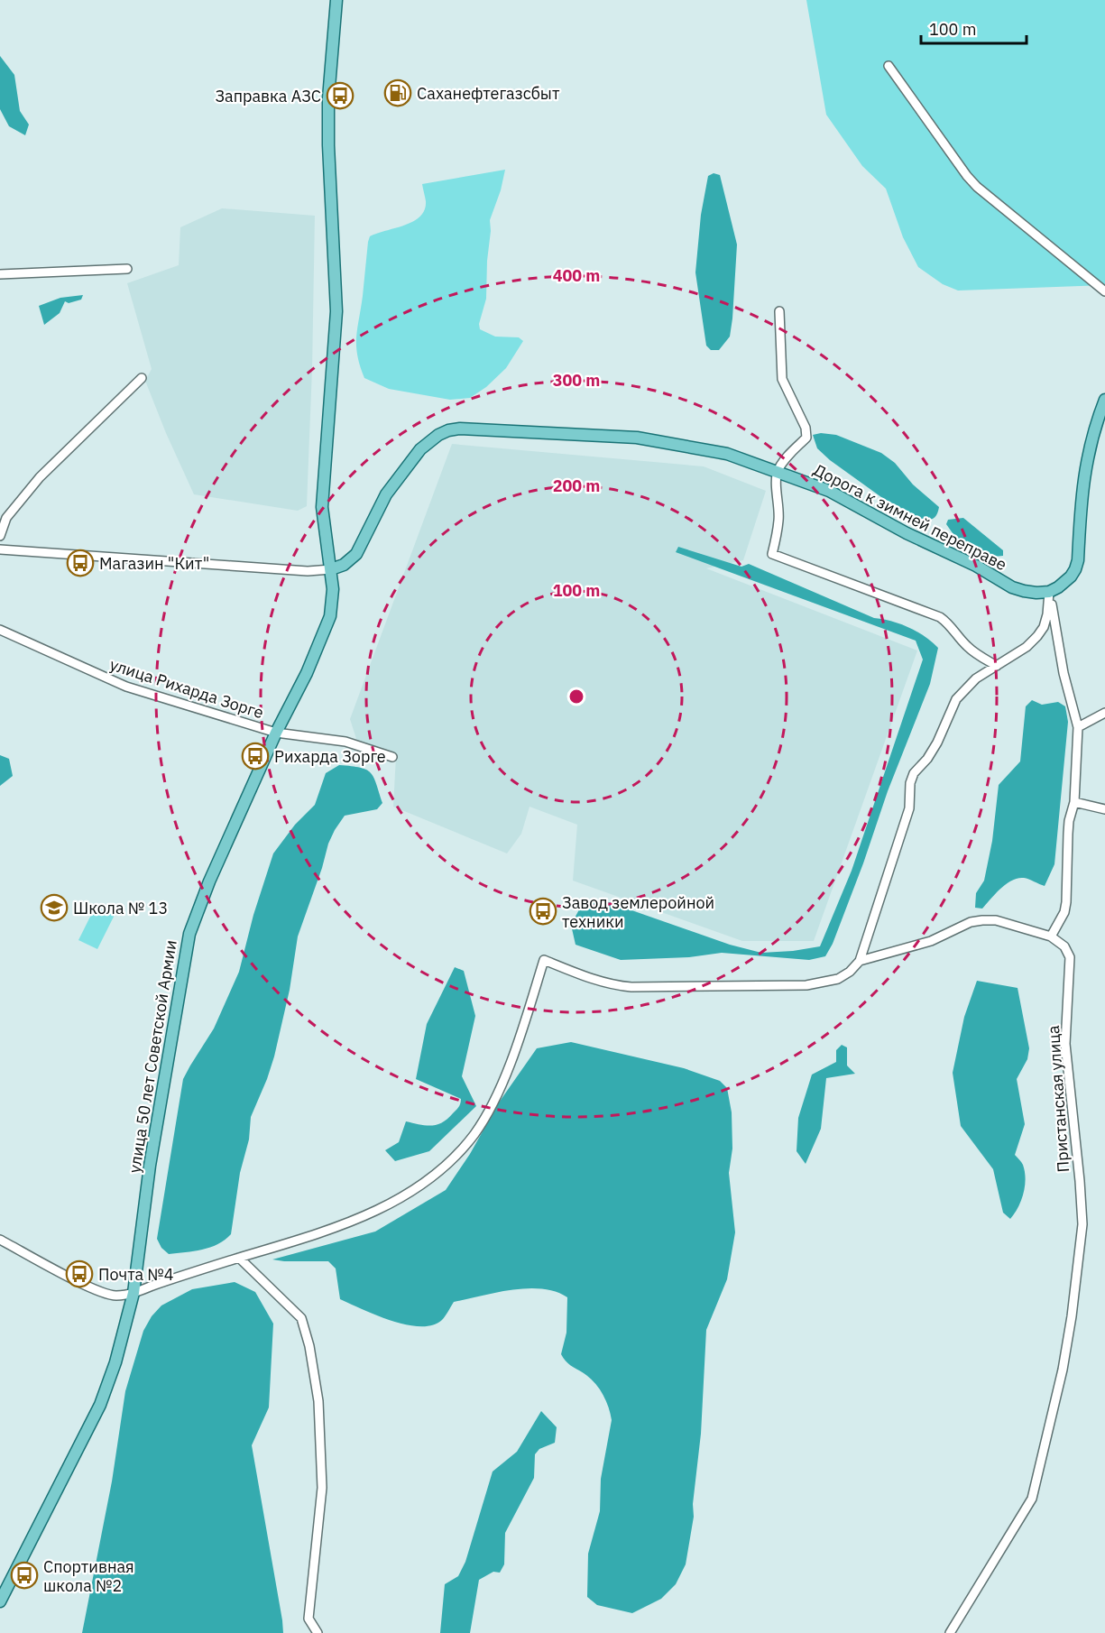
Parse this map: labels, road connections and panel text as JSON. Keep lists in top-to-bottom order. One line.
{"streets":{"main road":["Дорога к зимней переправе","улица 50 лет Советской Армии"],"street":["улица Рихарда Зорге","Пристанская улица"]},"crossings":[["Дорога к зимней переправе","улица 50 лет Советской Армии"],["улица Рихарда Зорге","улица 50 лет Советской Армии"]],"places":{"fuel station":["Саханефтегазсбыт"],"bus stop":["Заправка АЗС","Магазин \"Кит\"","Рихарда Зорге","Завод землеройной техники","Почта №4","Спортивная школа №2"],"school or university":["Школа № 13"]},"scale_bar":"100 m","rings":["400 m","300 m","200 m","100 m"]}
